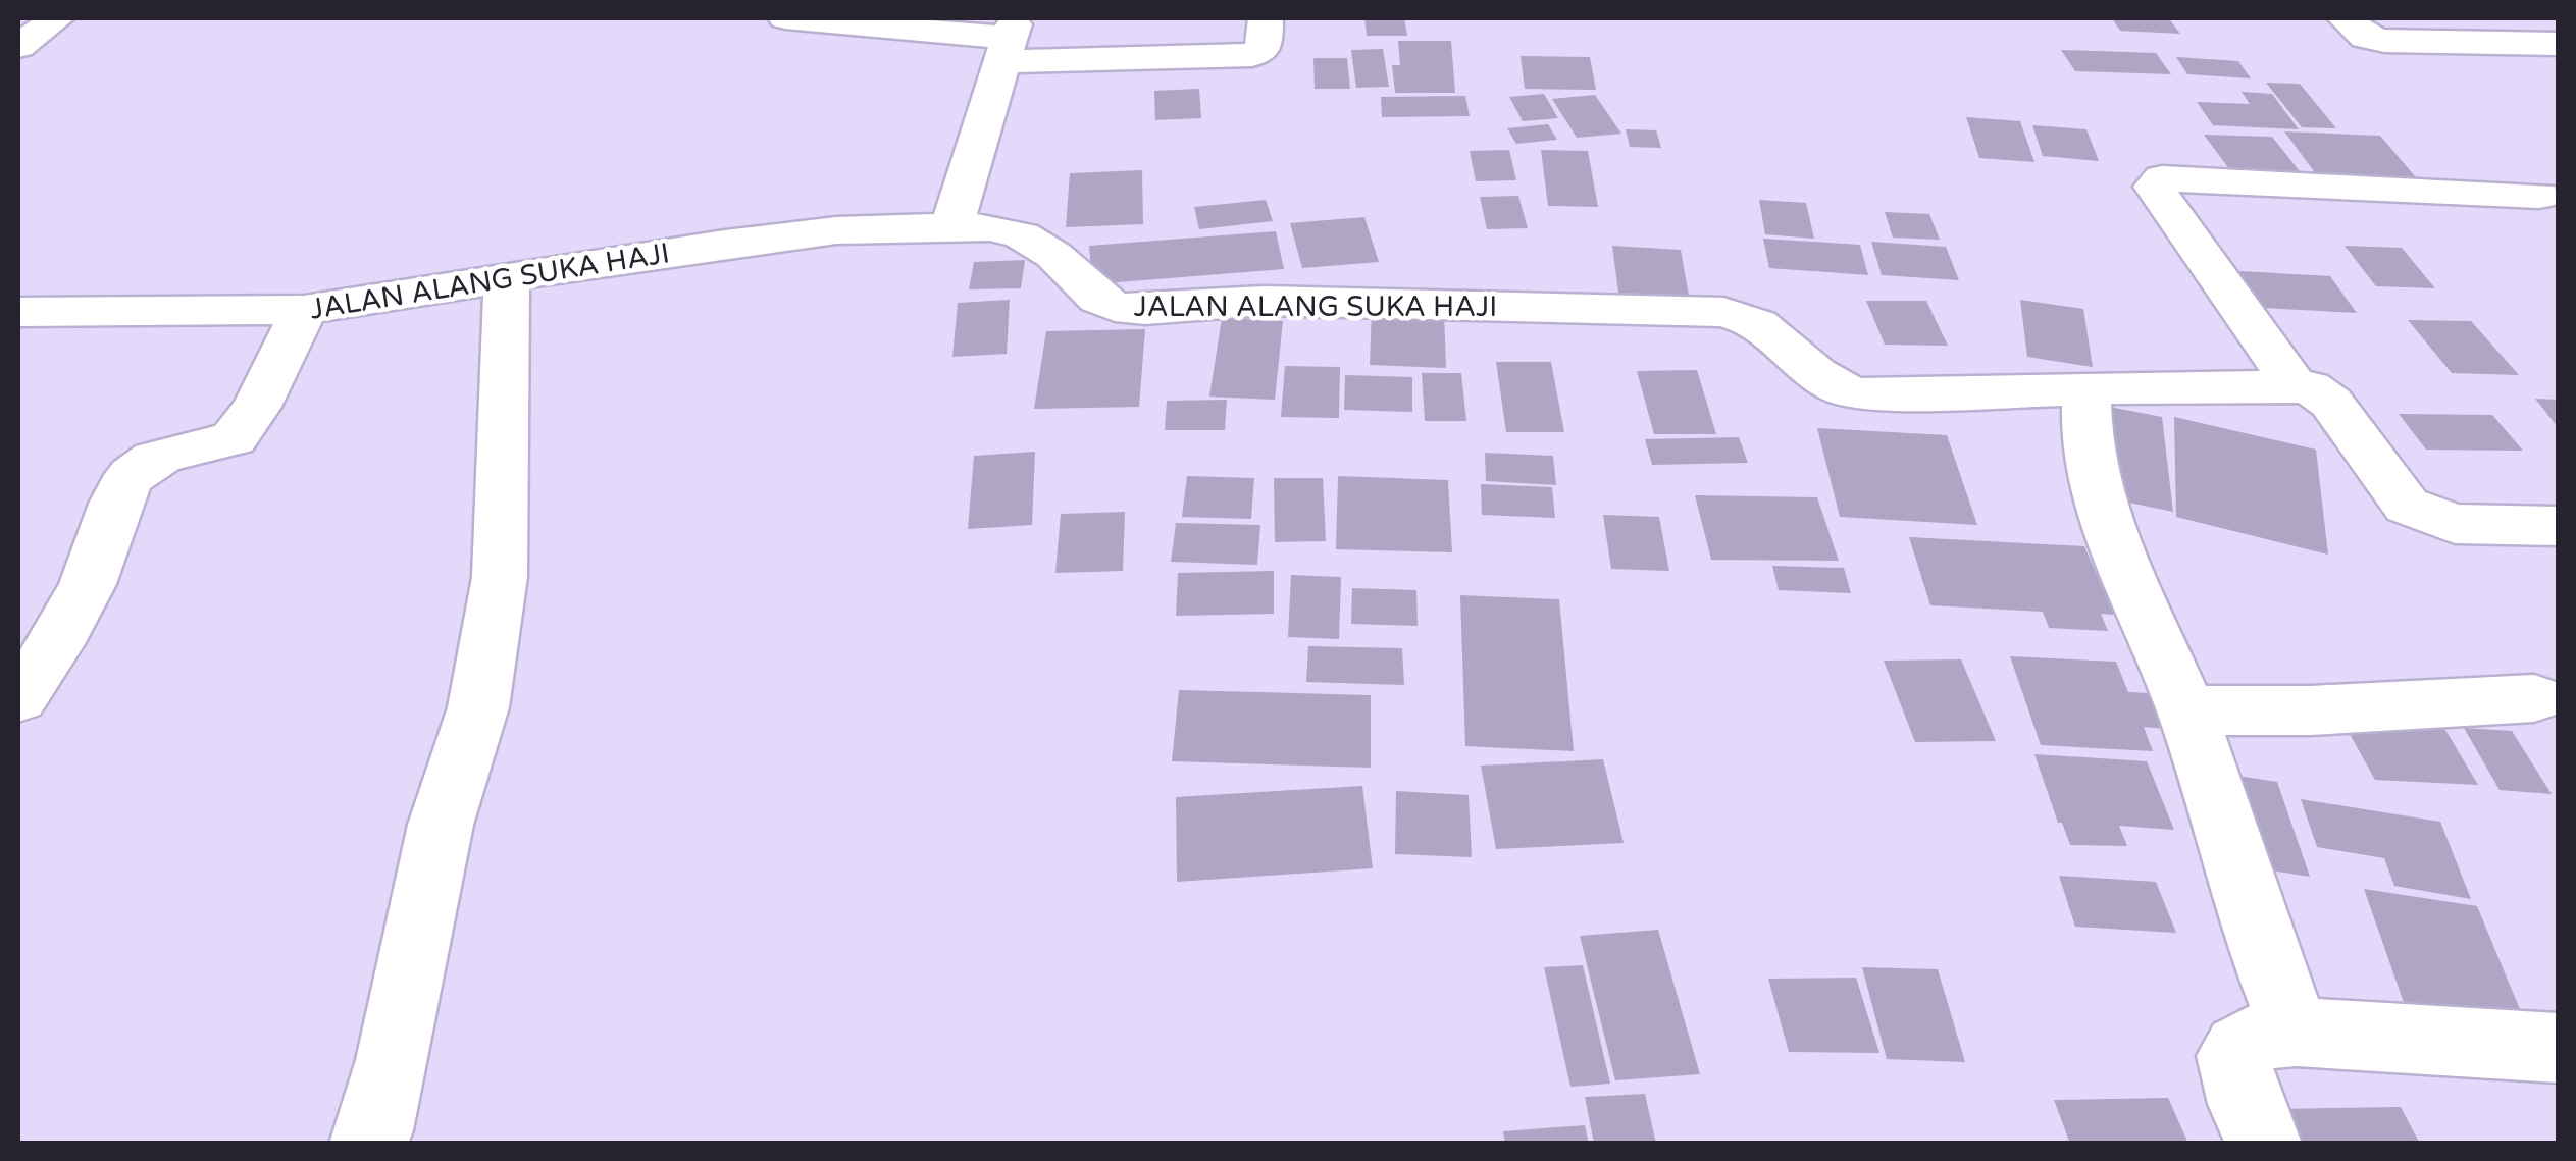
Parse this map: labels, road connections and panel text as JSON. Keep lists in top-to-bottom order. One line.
{"streets":{"street":["JALAN ALANG SUKA HAJI"]}}
